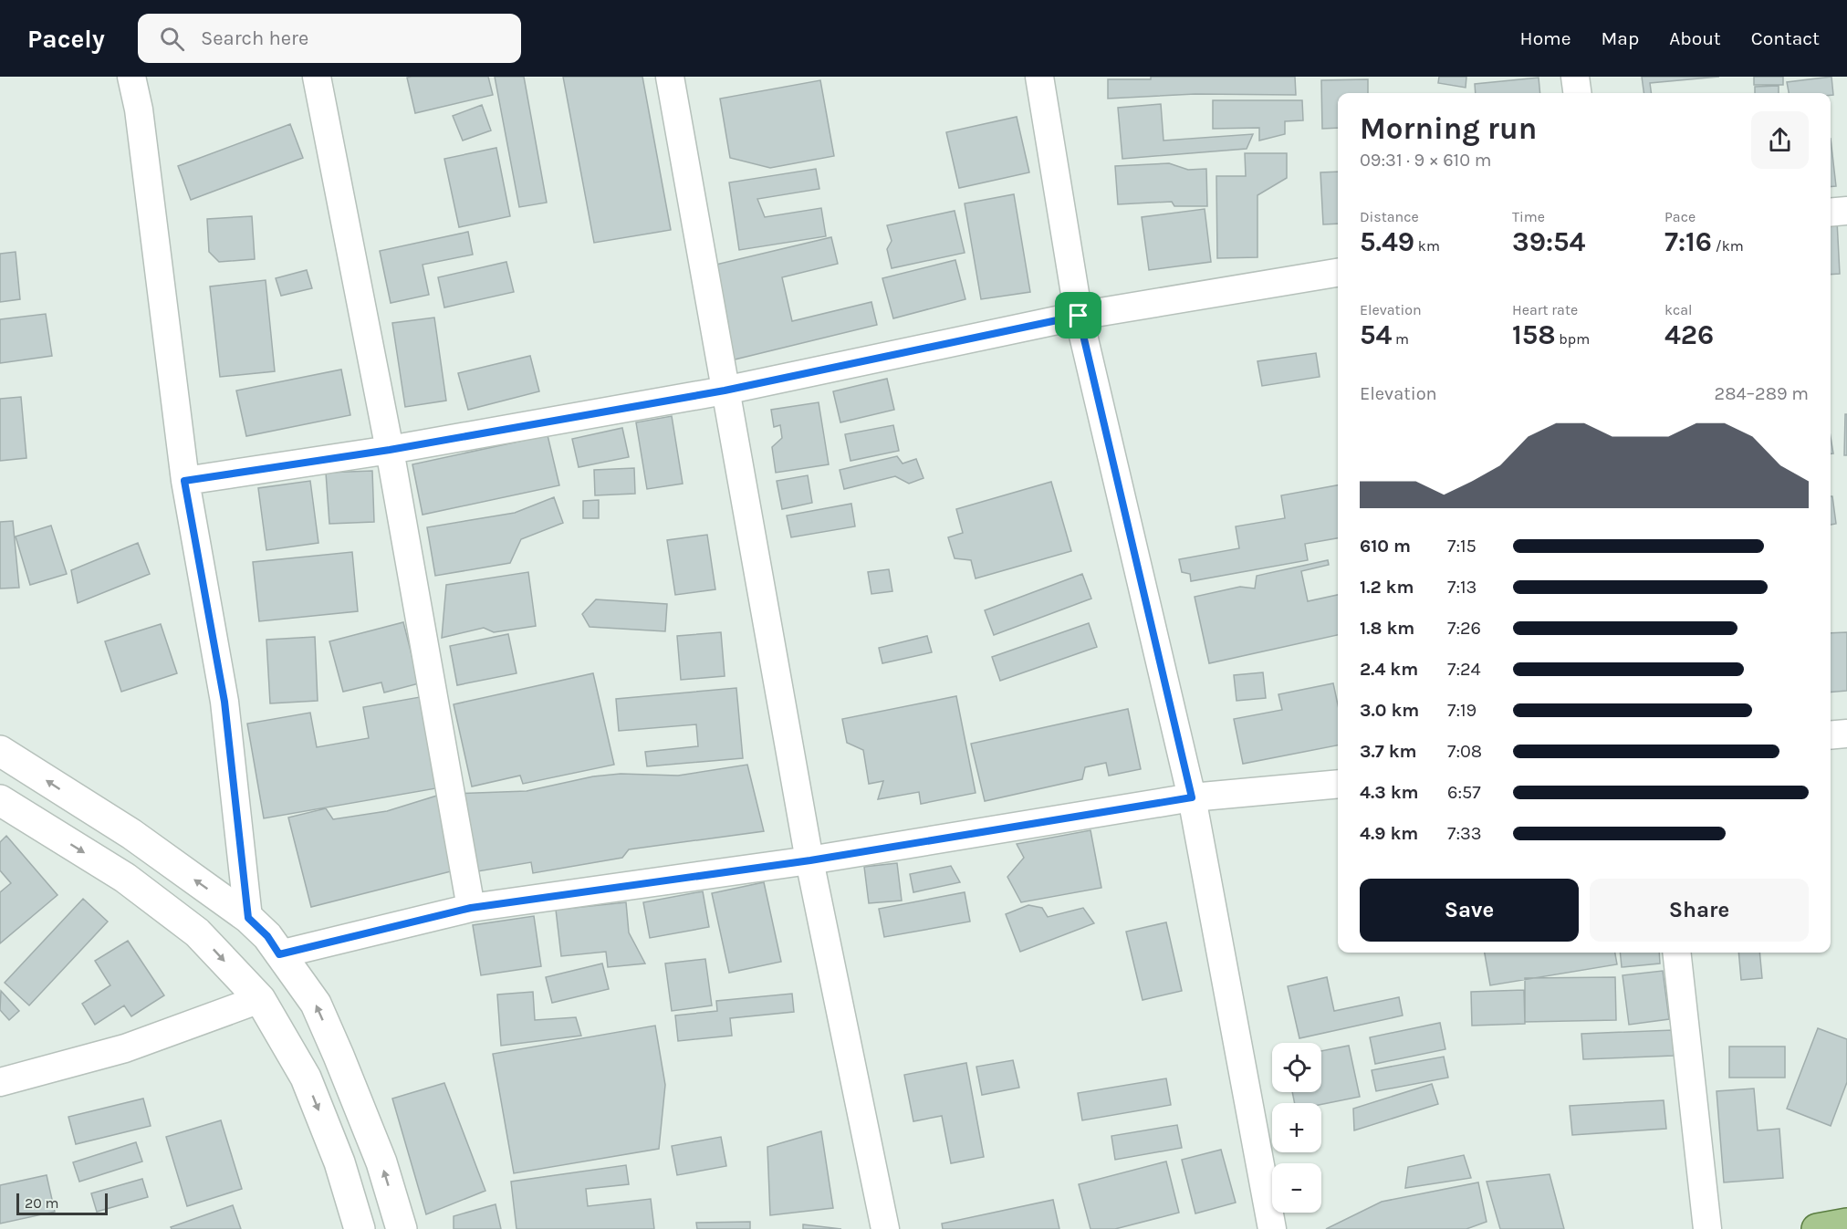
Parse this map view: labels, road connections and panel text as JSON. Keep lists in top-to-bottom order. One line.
{"scale_bar":"20 m","page":{"header":"Pacely","search":"Search here","nav":["Home","Map","About","Contact"],"heading":["Morning run","09:31 · 9 × 610 m"],"stats":[["Distance","5.49 km"],["Time","39:54"],["Pace","7:16 /km"],["Elevation","54 m"],["Heart rate","158 bpm"],["kcal","426"]],"chart":["Elevation","284–289 m"],"list":[{"name":"610 m","note":"7:15"},{"name":"1.2 km","note":"7:13"},{"name":"1.8 km","note":"7:26"},{"name":"2.4 km","note":"7:24"},{"name":"3.0 km","note":"7:19"},{"name":"3.7 km","note":"7:08"},{"name":"4.3 km","note":"6:57"},{"name":"4.9 km","note":"7:33"}],"buttons":["Save","Share"],"map_buttons":["+","−"],"scale":"20 m"}}
